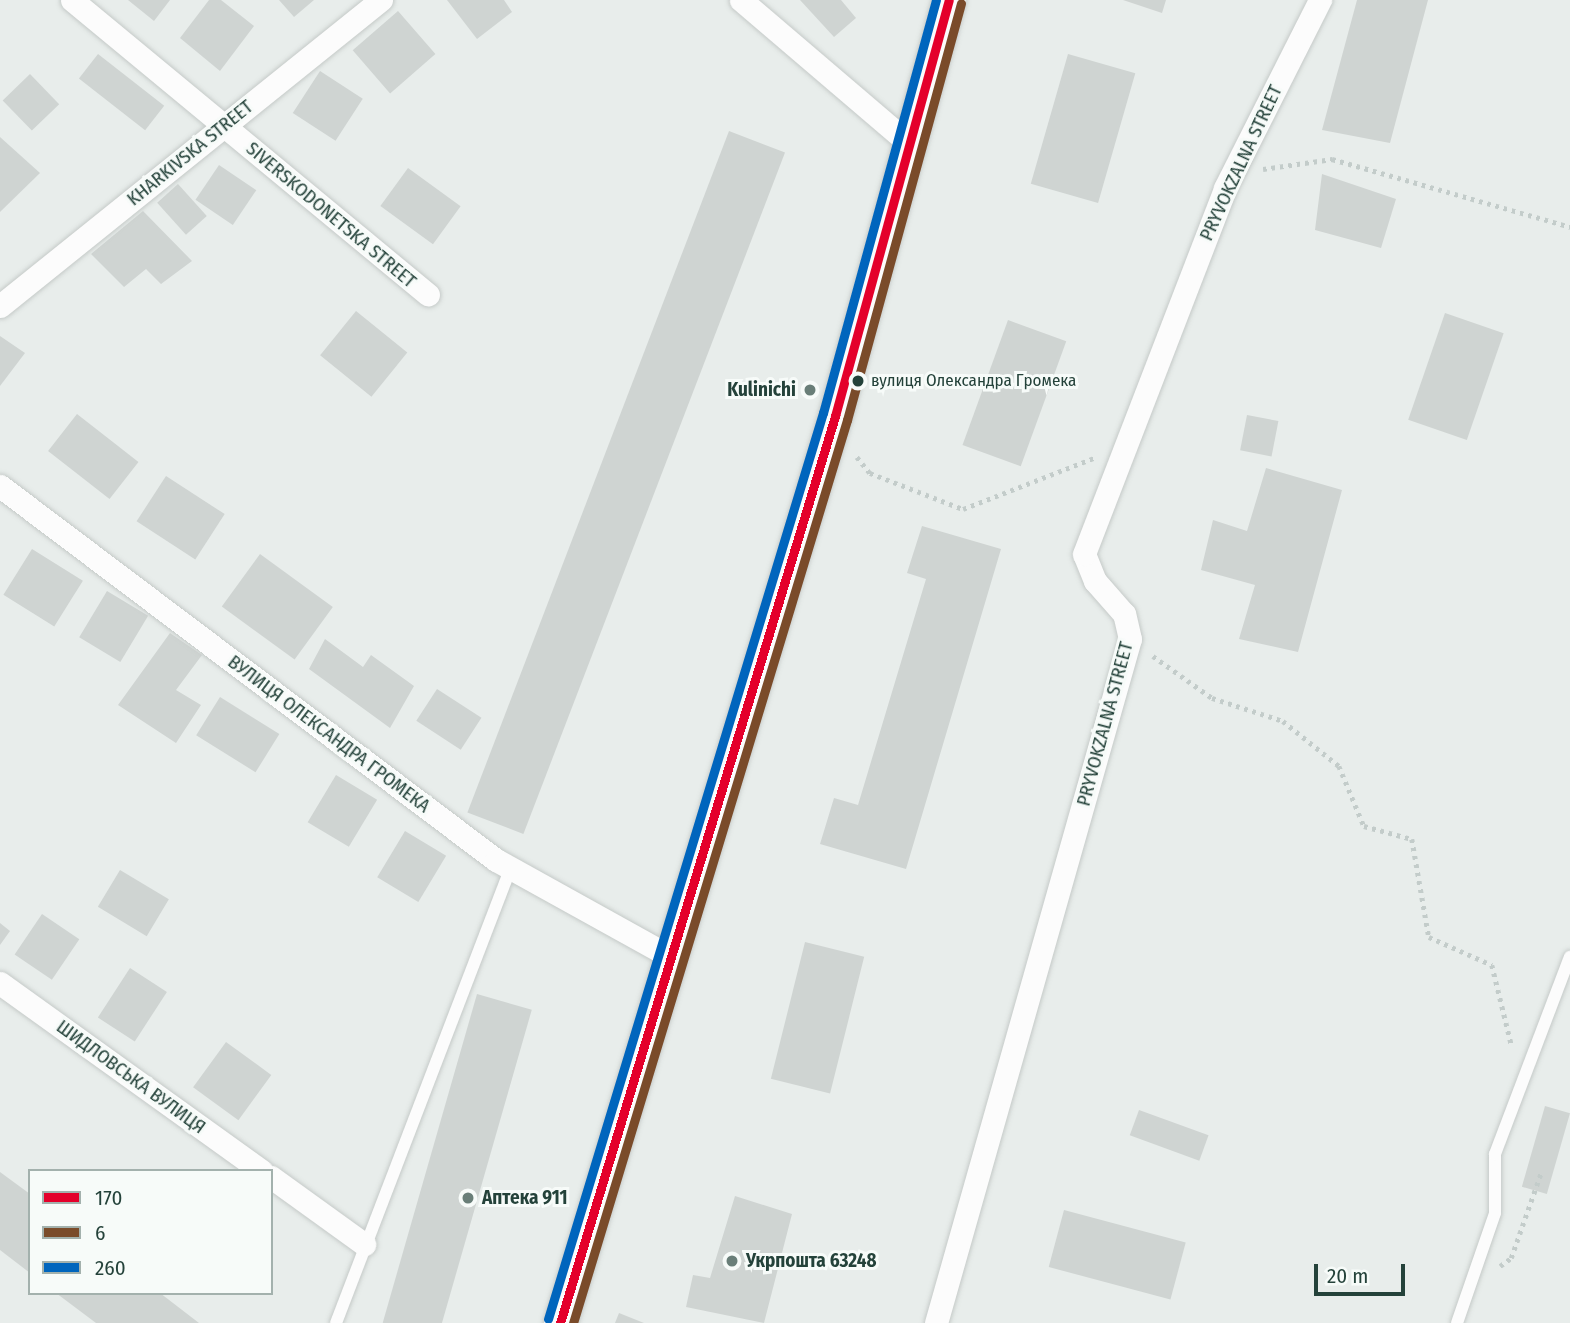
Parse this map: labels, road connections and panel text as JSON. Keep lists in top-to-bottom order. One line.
{"streets":{"street":["KHARKIVSKA STREET","PRYVOKZALNA STREET","SIVERSKODONETSKA STREET","ВУЛИЦЯ ОЛЕКСАНДРА ГРОМЕКА","ШИДЛОВСЬКА ВУЛИЦЯ"]},"crossings":[["KHARKIVSKA STREET","SIVERSKODONETSKA STREET"]],"places":["вулиця Олександра Громека","Kulinichi","Аптека 911","Укрпошта 63248"],"lines":["transit line 170","transit line 260","transit line 6"],"legend":["170","6","260"],"scale_bar":"20 m"}
